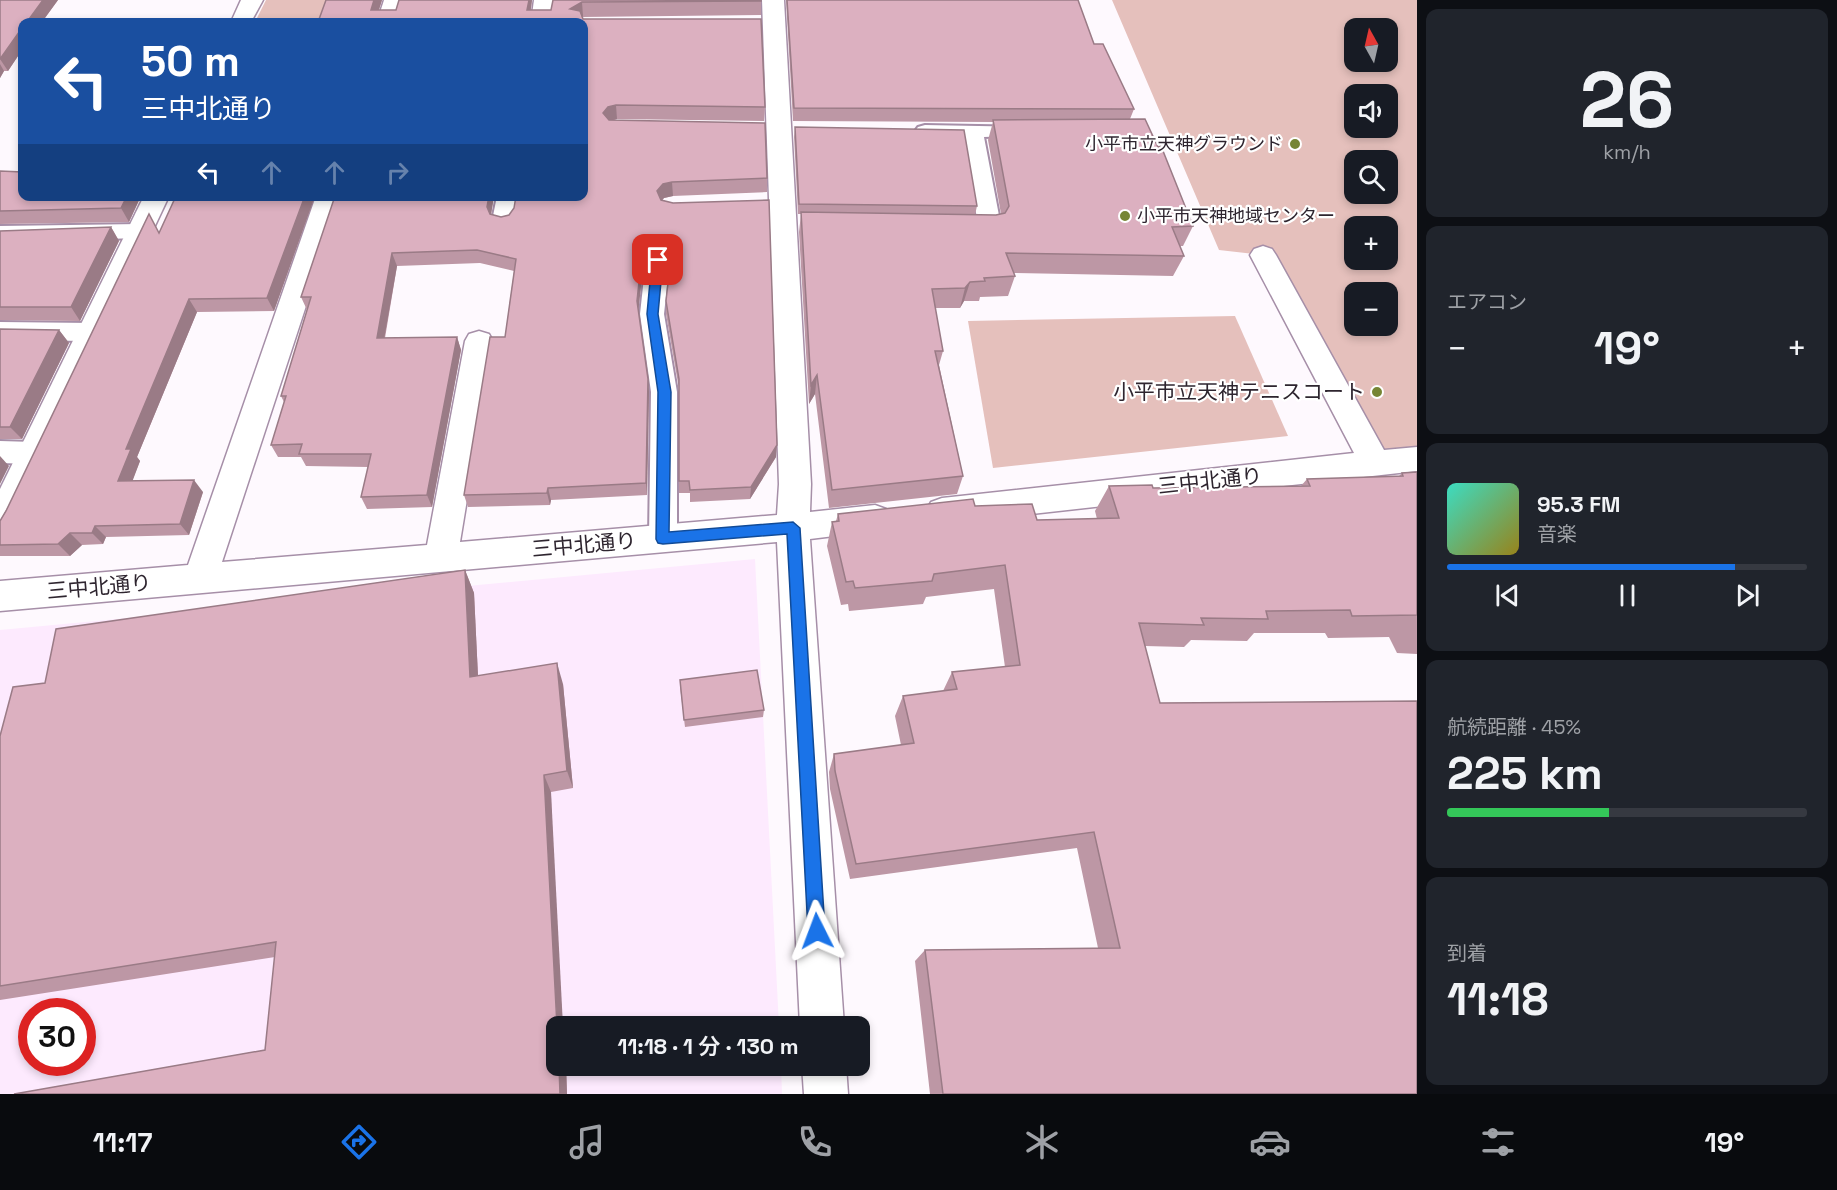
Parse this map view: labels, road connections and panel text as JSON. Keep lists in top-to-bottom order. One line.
{"streets":{"street":["三中北通り"]},"places":["小平市立天神グラウンド","小平市天神地域センター","小平市立天神テニスコート"],"north":"top","page":{"tile":[["26","km/h"],"エアコン",["航続距離 · 45%","225 km"],["到着","11:18"]],"map_buttons":["+","−"],"turn":["50 m","三中北通り"],"heat":["−","19°","+"],"song":["95.3 FM","音楽"],"limit":"30","trip":"11:18 · 1 分 · 130 m","tabs":["11:17","19°"]}}
